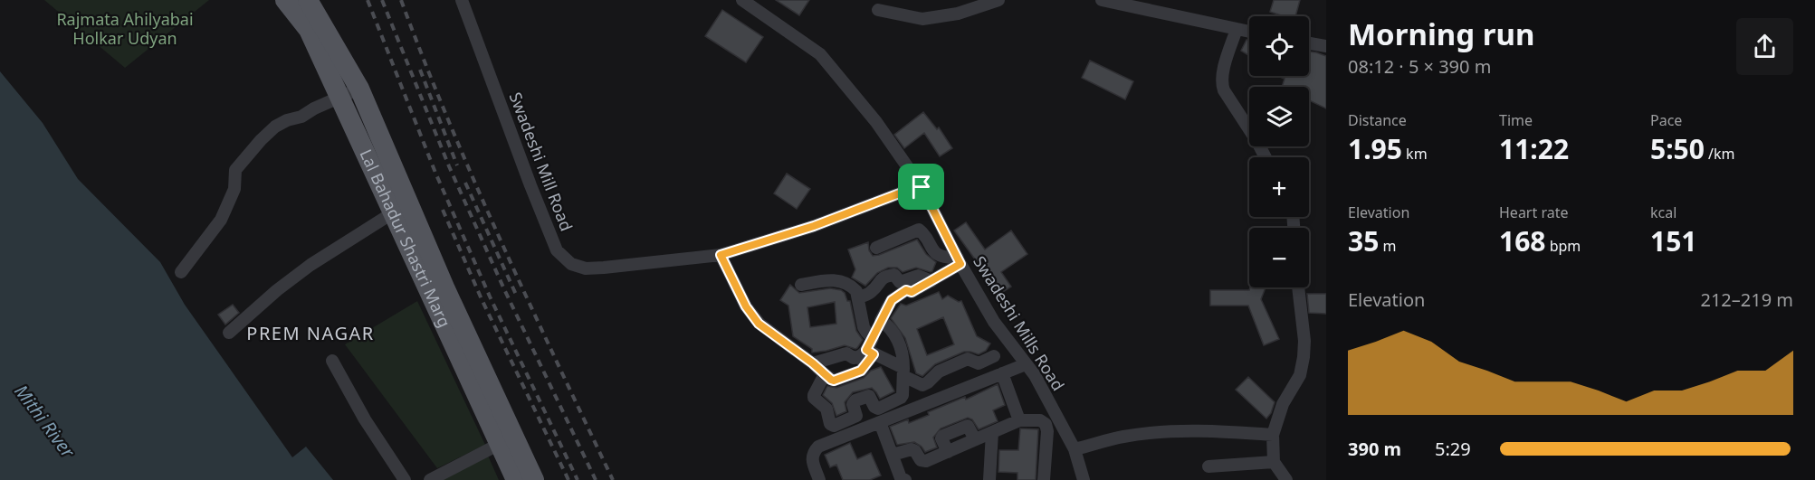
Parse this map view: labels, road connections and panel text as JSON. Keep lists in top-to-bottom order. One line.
{"streets":{"main road":["Lal Bahadur Shastri Marg"],"street":["Swadeshi Mill Road","Swadeshi Mills Road"]},"crossings":[["Swadeshi Mill Road","Swadeshi Mills Road"]],"districts":["PREM NAGAR"],"water":["Mithi River"],"parks":["Rajmata Ahilyabai Holkar Udyan"],"page":{"heading":["Morning run","08:12 · 5 × 390 m"],"map_buttons":["+","−"],"stats":[["Distance","1.95 km"],["Time","11:22"],["Pace","5:50 /km"],["Elevation","35 m"],["Heart rate","168 bpm"],["kcal","151"]],"chart":["Elevation","212–219 m"],"list":[{"name":"390 m","note":"5:29"}]}}
